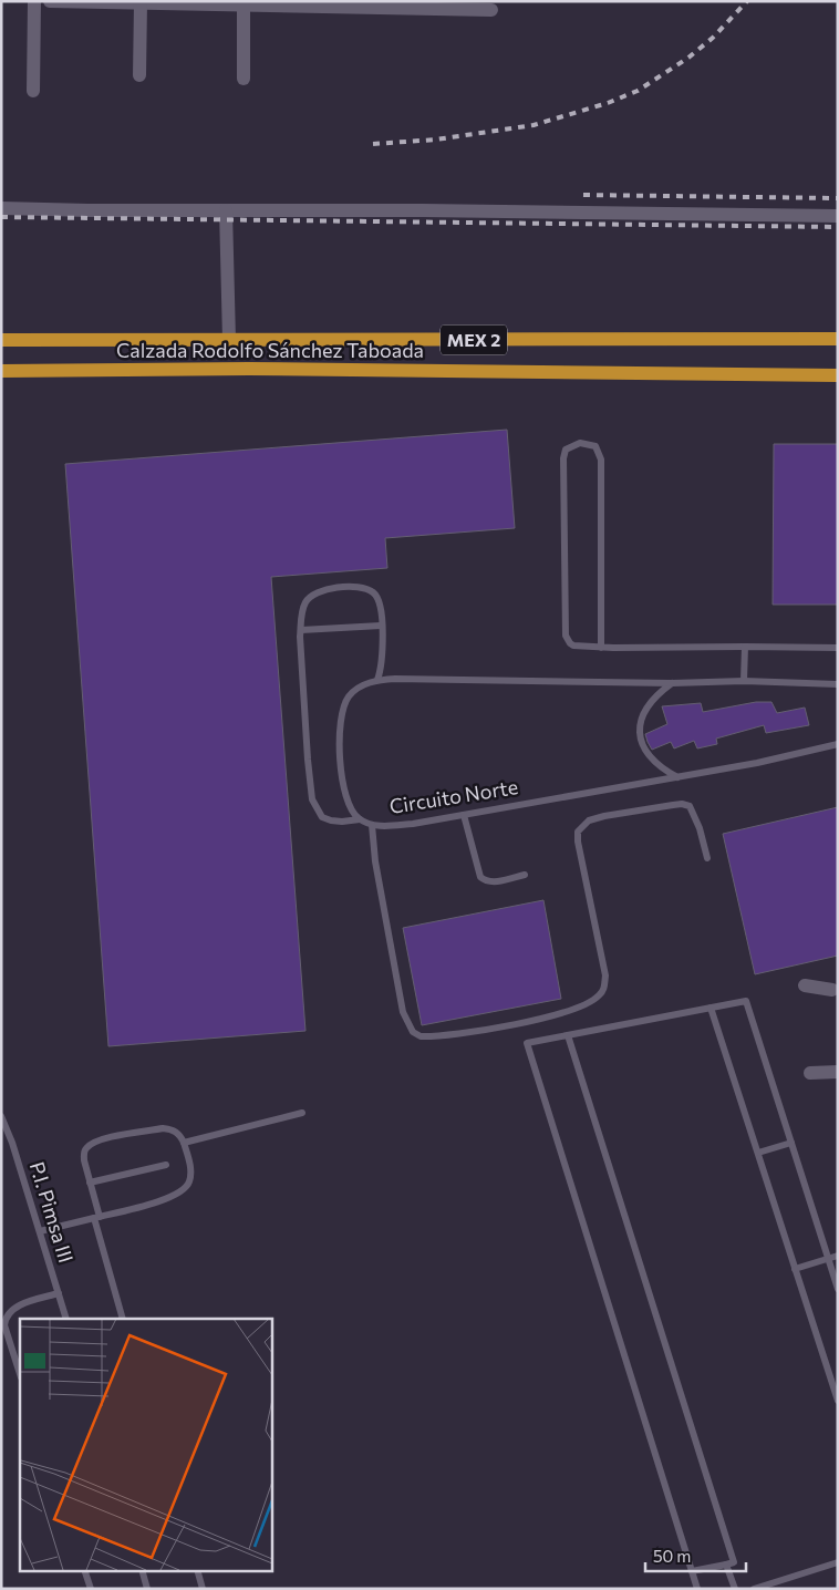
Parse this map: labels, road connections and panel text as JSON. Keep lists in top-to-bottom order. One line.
{"streets":{"main road":["MEX 2","Calzada Rodolfo Sánchez Taboada"],"lane":["Circuito Norte","P.I. Pimsa III"]},"scale_bar":"50 m"}
